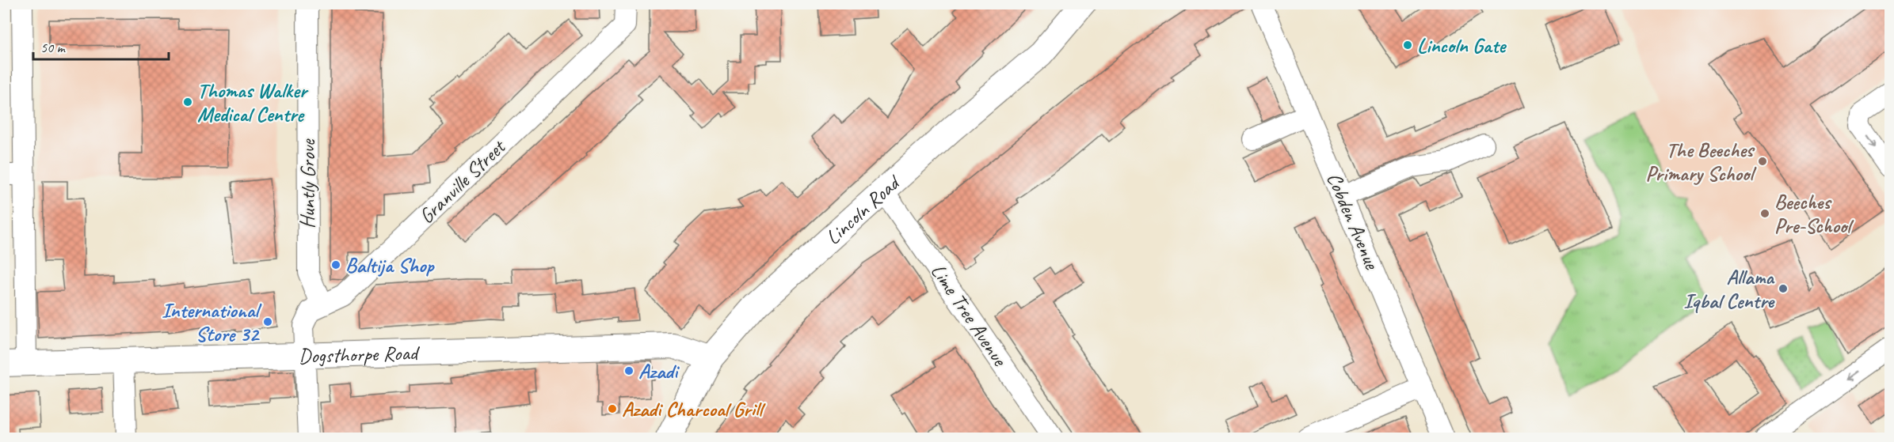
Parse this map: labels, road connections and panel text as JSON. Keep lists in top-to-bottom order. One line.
{"streets":{"street":["Granville Street","Huntly Grove","Lincoln Road","Cobden Avenue","Lime Tree Avenue","Dogsthorpe Road"]},"crossings":[["Granville Street","Huntly Grove"],["Granville Street","Dogsthorpe Road"],["Lincoln Road","Lime Tree Avenue"],["Lincoln Road","Dogsthorpe Road"]],"places":["Lincoln Gate","Thomas Walker Medical Centre","The Beeches Primary School","Beeches Pre-School","Baltija Shop","Allama Iqbal Centre","International Store 32","Azadi","Azadi Charcoal Grill"],"scale_bar":"50 m"}
